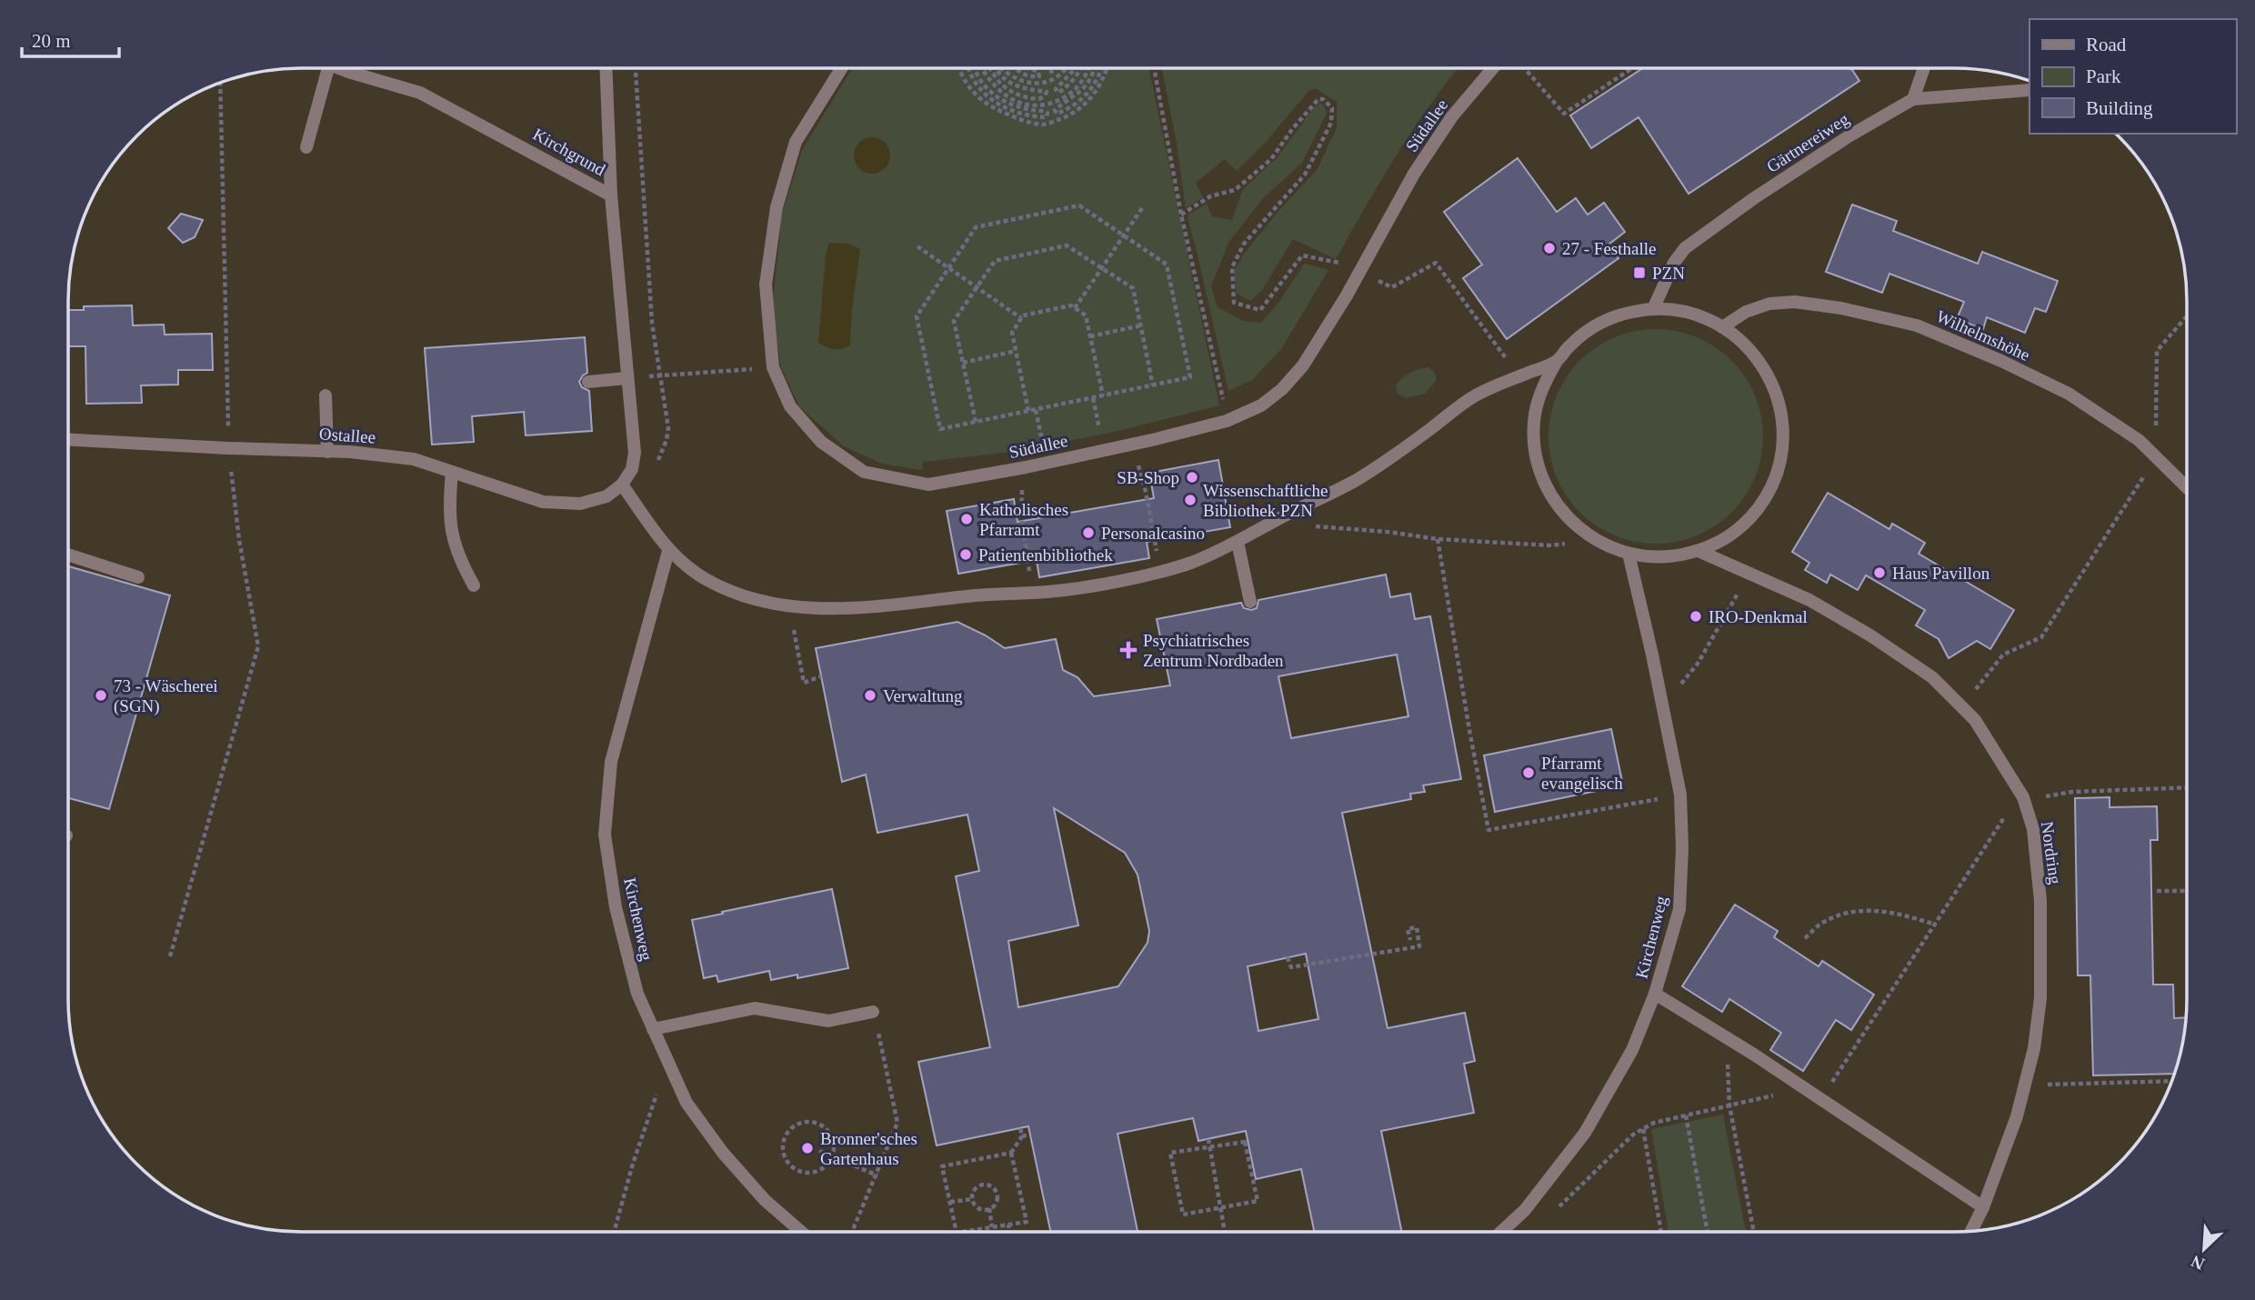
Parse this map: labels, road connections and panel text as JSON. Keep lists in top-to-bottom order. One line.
{"streets":{"street":["Südallee","Gärtnereiweg","Kirchgrund","Wilhelmshöhe","Ostallee","Nordring","Kirchenweg"]},"crossings":[["Kirchgrund","Ostallee"]],"places":{"other":["27 - Festhalle","SB-Shop","Wissenschaftliche Bibliothek PZN","Katholisches Pfarramt","Personalcasino","Patientenbibliothek","Haus Pavillon","IRO-Denkmal","73 - Wäscherei (SGN)","Verwaltung","Pfarramt evangelisch","Bronner'sches Gartenhaus"],"transit":["PZN"],"health":["Psychiatrisches Zentrum Nordbaden"]},"legend":["Road","Park","Building"],"scale_bar":"20 m","north":"bottom left"}
